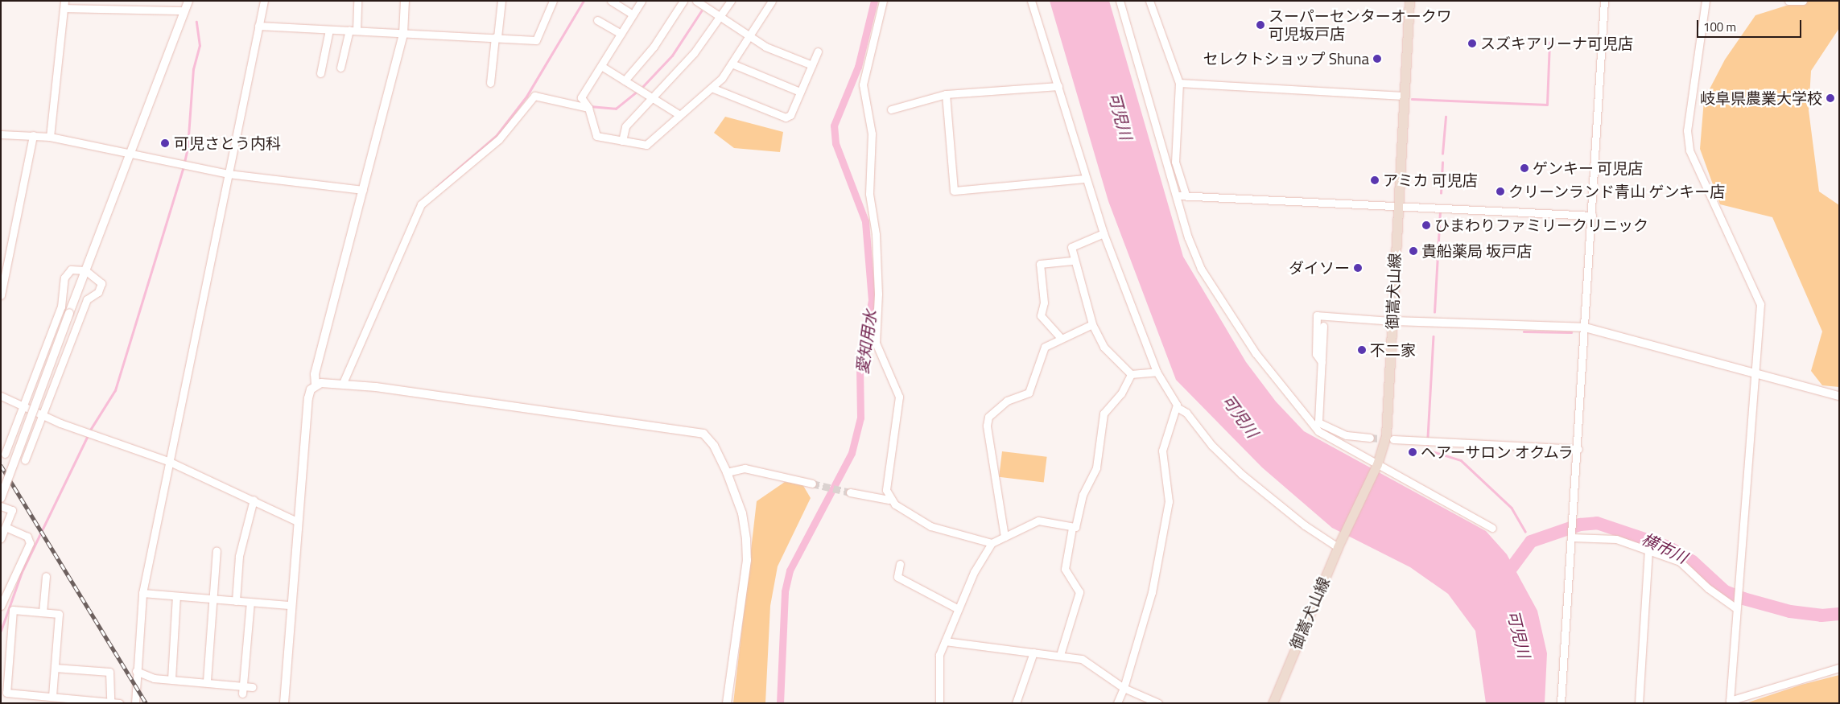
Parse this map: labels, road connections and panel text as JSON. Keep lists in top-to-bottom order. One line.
{"streets":{"main road":["御嵩犬山線"]},"water":["可児川","愛知用水","横市川"],"places":["スーパーセンターオークワ 可児坂戸店","スズキアリーナ可児店","セレクトショップ Shuna","岐阜県農業大学校","可児さとう内科","ゲンキー 可児店","アミカ 可児店","クリーンランド青山 ゲンキー店","ひまわりファミリークリニック","貴船薬局 坂戸店","ダイソー","不二家","ヘアーサロン オクムラ"],"scale_bar":"100 m"}
